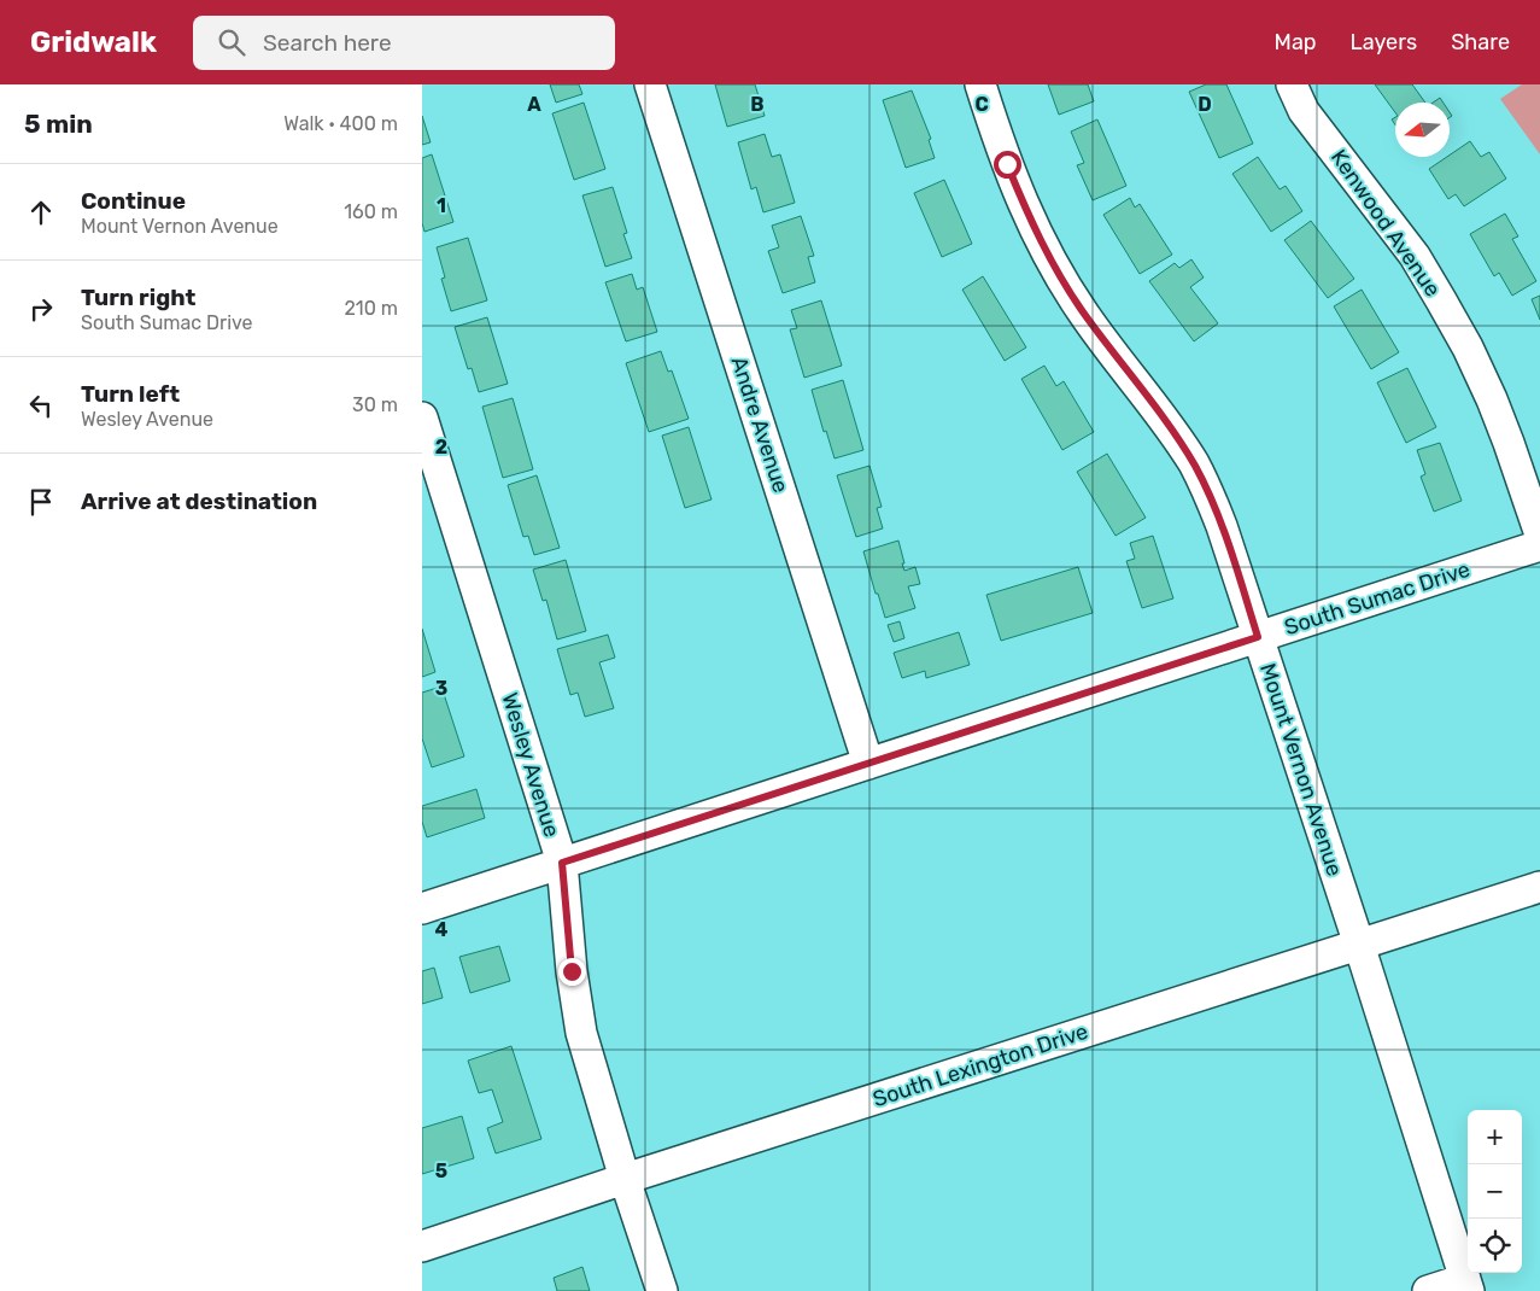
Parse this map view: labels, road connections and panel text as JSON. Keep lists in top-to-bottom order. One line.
{"streets":{"street":["Kenwood Avenue","Andre Avenue","South Sumac Drive","Wesley Avenue","Mount Vernon Avenue","South Lexington Drive"]},"crossings":[["Andre Avenue","South Sumac Drive"],["South Sumac Drive","Wesley Avenue"],["South Sumac Drive","Mount Vernon Avenue"],["Wesley Avenue","South Lexington Drive"],["Mount Vernon Avenue","South Lexington Drive"]],"north":"left","page":{"header":"Gridwalk","search":"Search here","nav":["Map","Layers","Share"],"heading":["5 min","Walk · 400 m"],"list":[["Continue","Mount Vernon Avenue","160 m"],["Turn right","South Sumac Drive","210 m"],["Turn left","Wesley Avenue","30 m"],"Arrive at destination"],"map_buttons":["+","−"]},"grid":{"columns":["A","B","C","D"],"rows":["1","2","3","4","5"]}}
